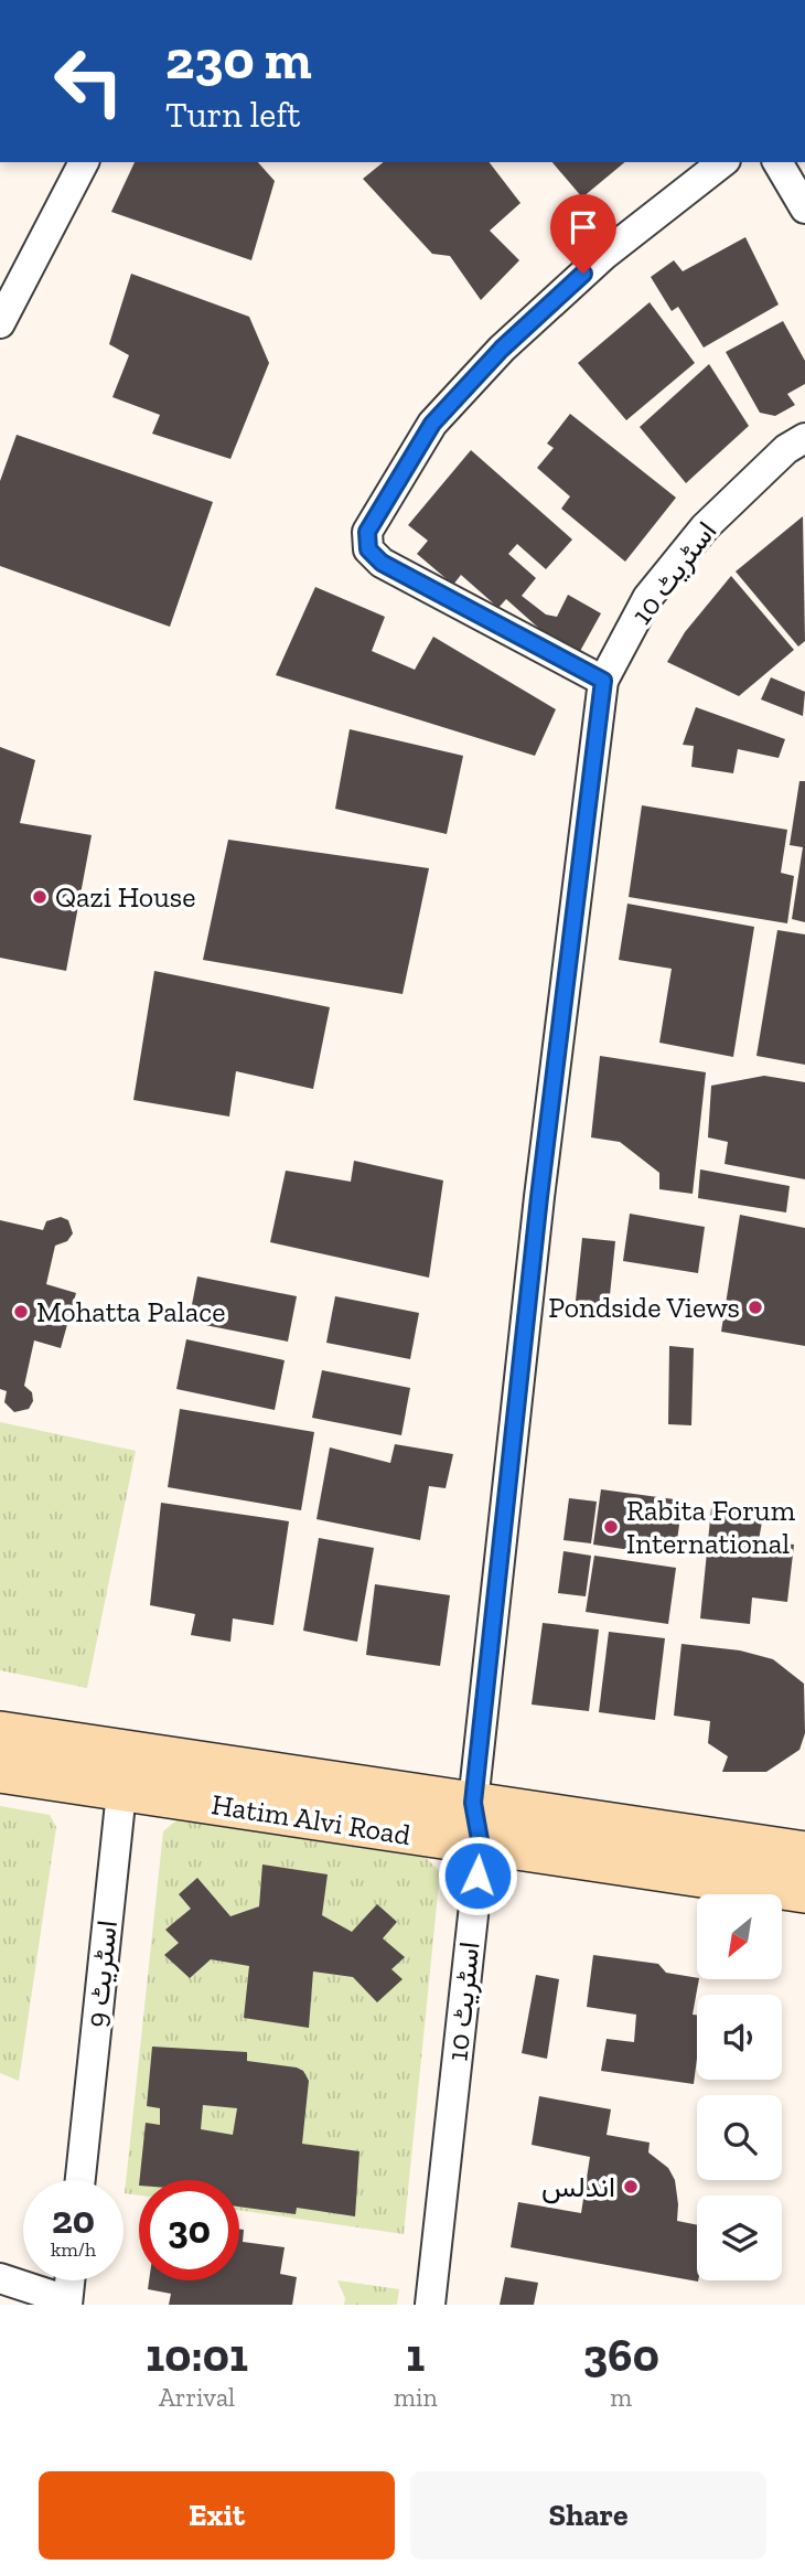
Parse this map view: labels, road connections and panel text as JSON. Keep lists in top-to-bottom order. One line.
{"streets":{"street":["اسٹریٹ 10","Hatim Alvi Road","اسٹریٹ 9"]},"crossings":[["اسٹریٹ 10","Hatim Alvi Road"],["Hatim Alvi Road","اسٹریٹ 9"]],"places":["Qazi House","Pondside Views","Mohatta Palace","Rabita Forum International","اندلس"],"north":"bottom left","page":{"turn":["230 m","Turn left"],"speed":"20 km/h","limit":"30","eta":["10:01","Arrival","1","min","360","m"],"buttons":["Exit","Share"]}}
